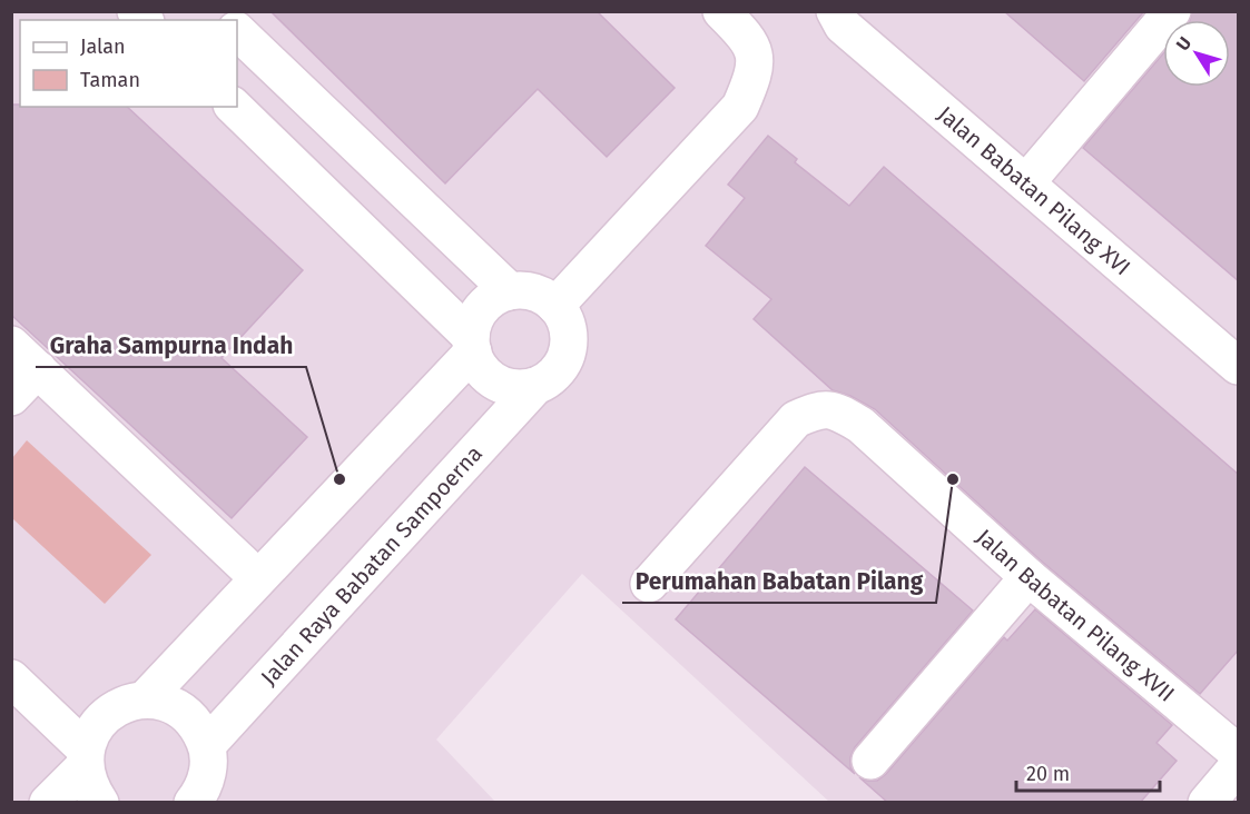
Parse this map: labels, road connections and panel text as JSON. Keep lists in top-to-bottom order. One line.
{"streets":{"street":["Jalan Babatan Pilang XVI","Jalan Raya Babatan Sampoerna","Jalan Babatan Pilang XVII"]},"places":["Graha Sampurna Indah","Perumahan Babatan Pilang"],"legend":["Jalan","Taman"],"scale_bar":"20 m","north":"top left"}
